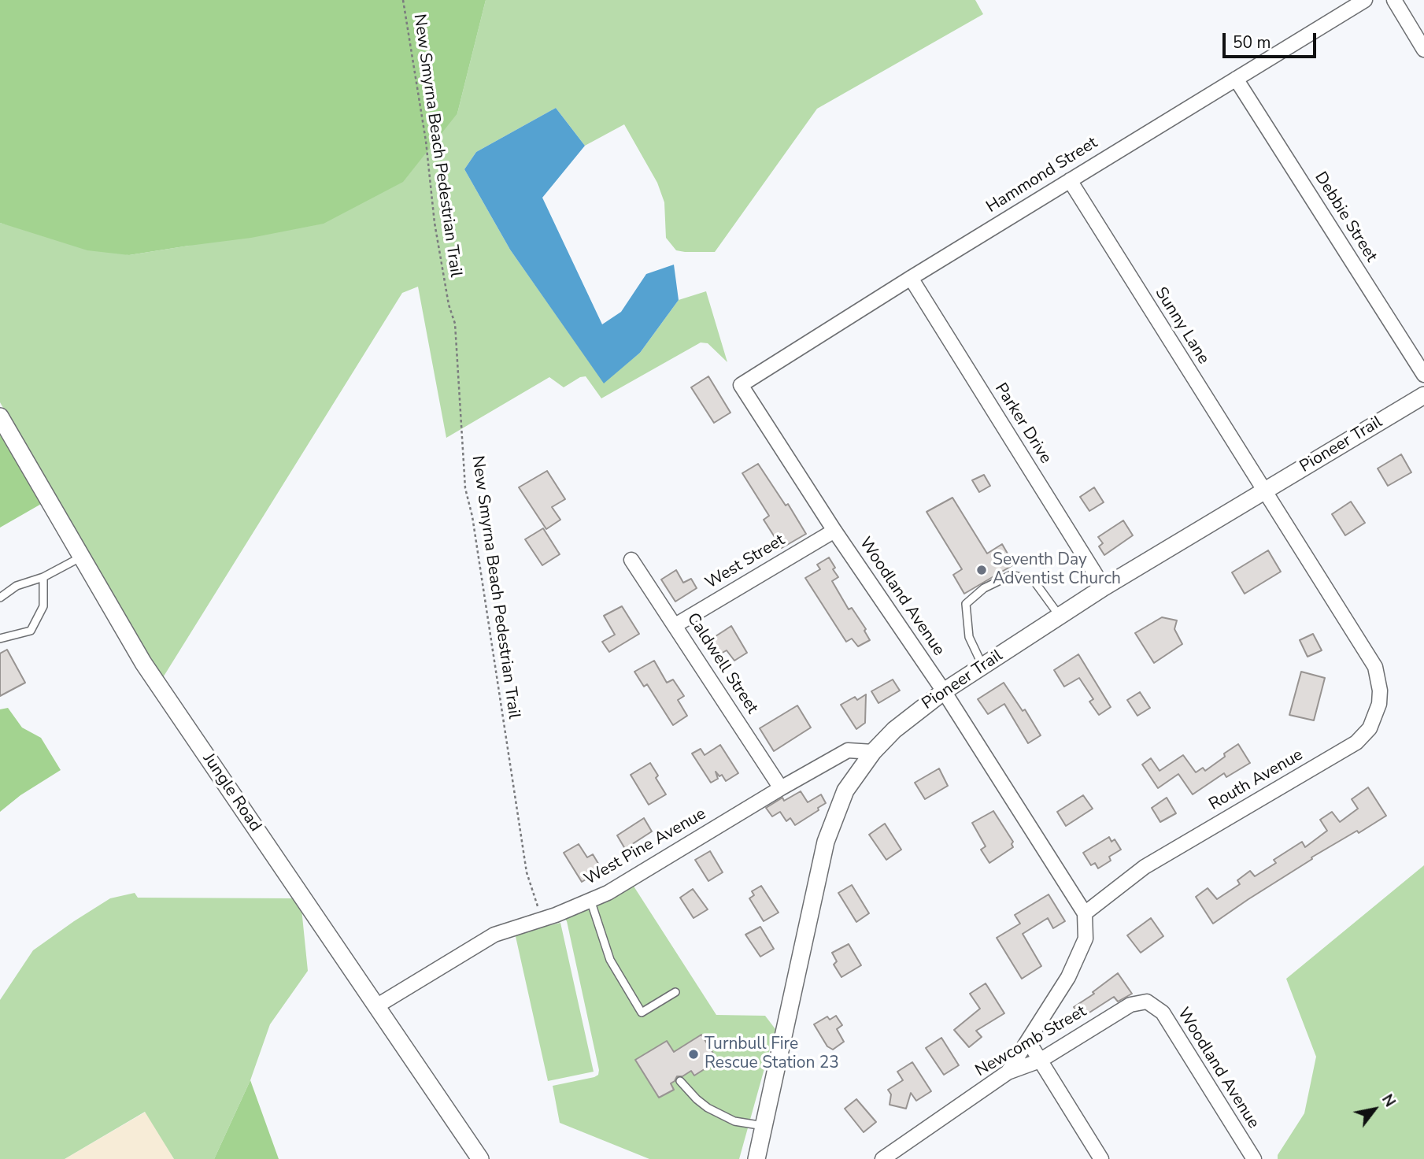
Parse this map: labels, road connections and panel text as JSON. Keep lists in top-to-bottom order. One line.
{"streets":{"street":["Hammond Street","Debbie Street","Sunny Lane","Parker Drive","Pioneer Trail","West Street","Woodland Avenue","Caldwell Street","Routh Avenue","Jungle Road","West Pine Avenue","Newcomb Street"],"path":["New Smyrna Beach Pedestrian Trail"]},"crossings":[["Hammond Street","Debbie Street"],["Hammond Street","Sunny Lane"],["Hammond Street","Parker Drive"],["Hammond Street","Woodland Avenue"],["Sunny Lane","Pioneer Trail"],["Sunny Lane","Routh Avenue"],["Parker Drive","Pioneer Trail"],["Pioneer Trail","Woodland Avenue"],["Pioneer Trail","Routh Avenue"],["Pioneer Trail","West Pine Avenue"],["West Street","Woodland Avenue"],["West Street","Caldwell Street"],["Woodland Avenue","Routh Avenue"],["Woodland Avenue","Newcomb Street"],["Caldwell Street","West Pine Avenue"],["Jungle Road","West Pine Avenue"]],"places":["Seventh Day Adventist Church","Turnbull Fire Rescue Station 23"],"scale_bar":"50 m","north":"top right"}
